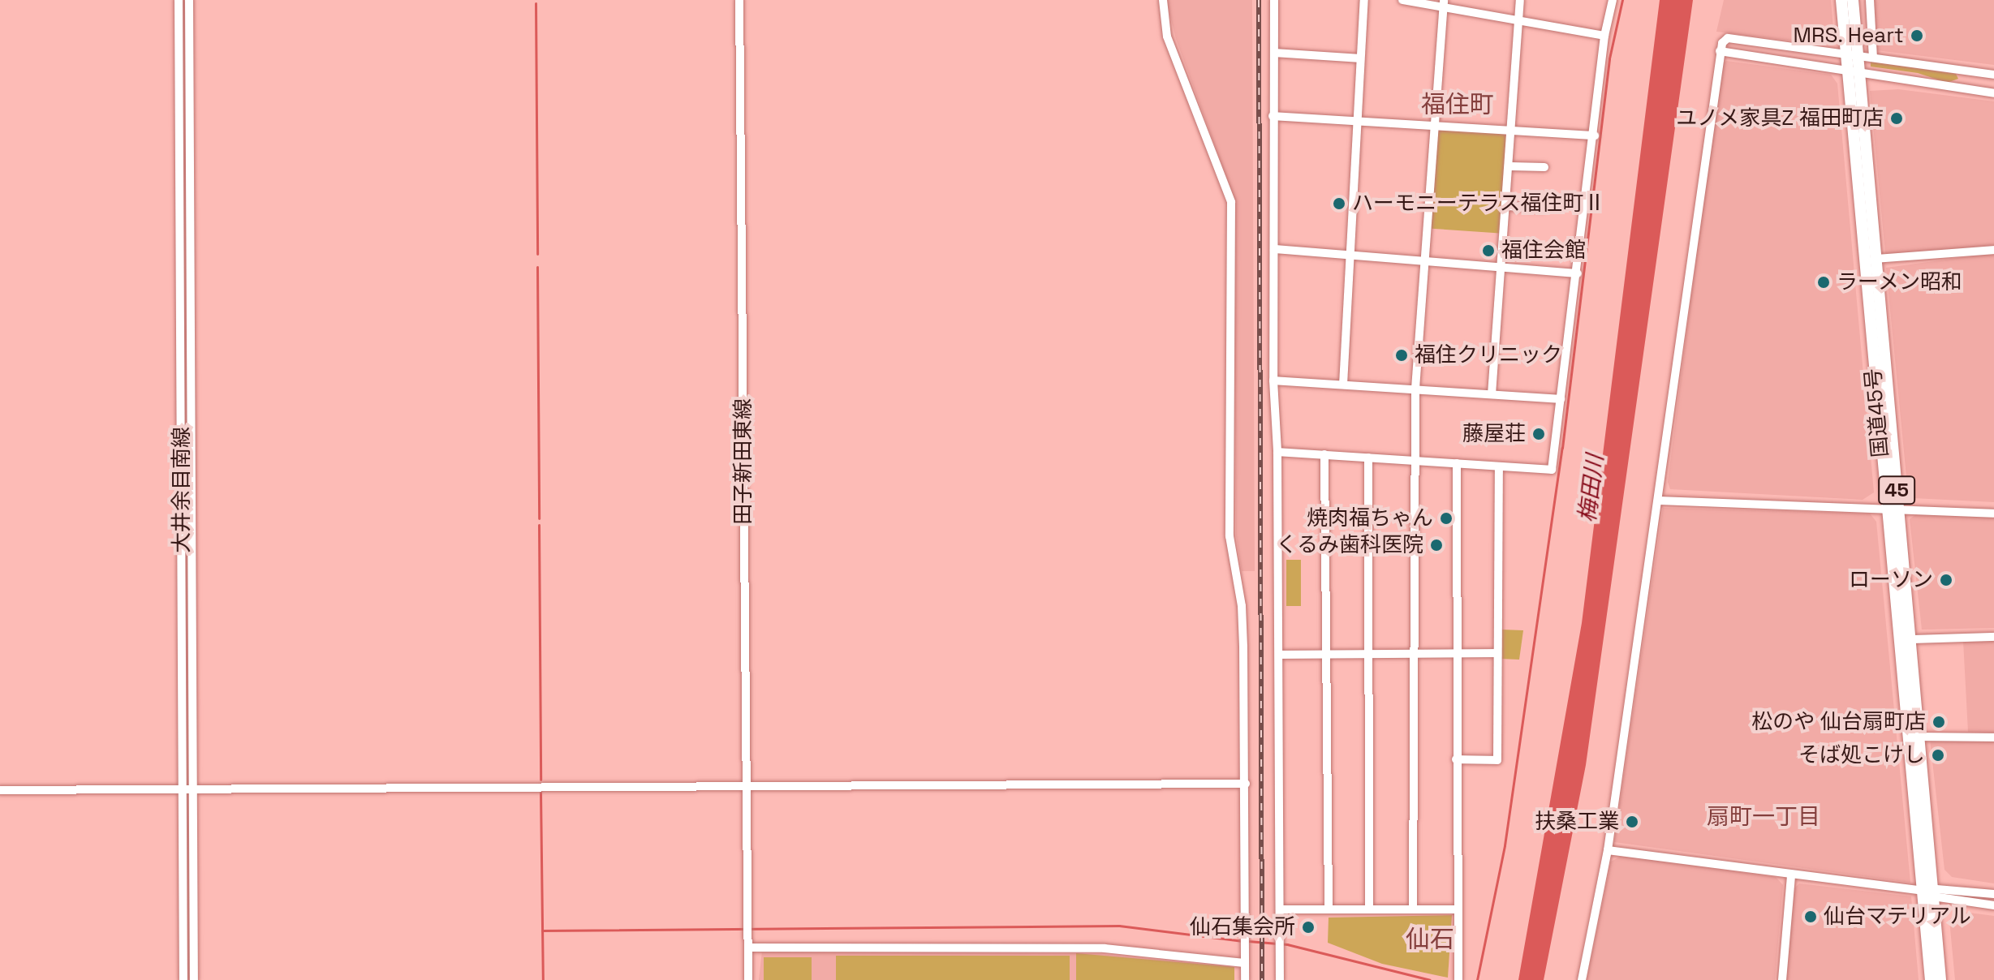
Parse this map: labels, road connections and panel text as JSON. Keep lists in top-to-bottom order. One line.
{"streets":{"highway":["国道45号","45"],"street":["田子新田東線","大井余目南線"]},"districts":["福住町","扇町一丁目","仙石"],"water":["梅田川"],"places":["MRS. Heart","ユノメ家具Z 福田町店","ハーモニーテラス福住町Ⅱ","福住会館","ラーメン昭和","福住クリニック","藤屋荘","焼肉福ちゃん","くるみ歯科医院","ローソン","松のや 仙台扇町店","そば処こけし","扶桑工業","仙台マテリアル","仙石集会所"]}
